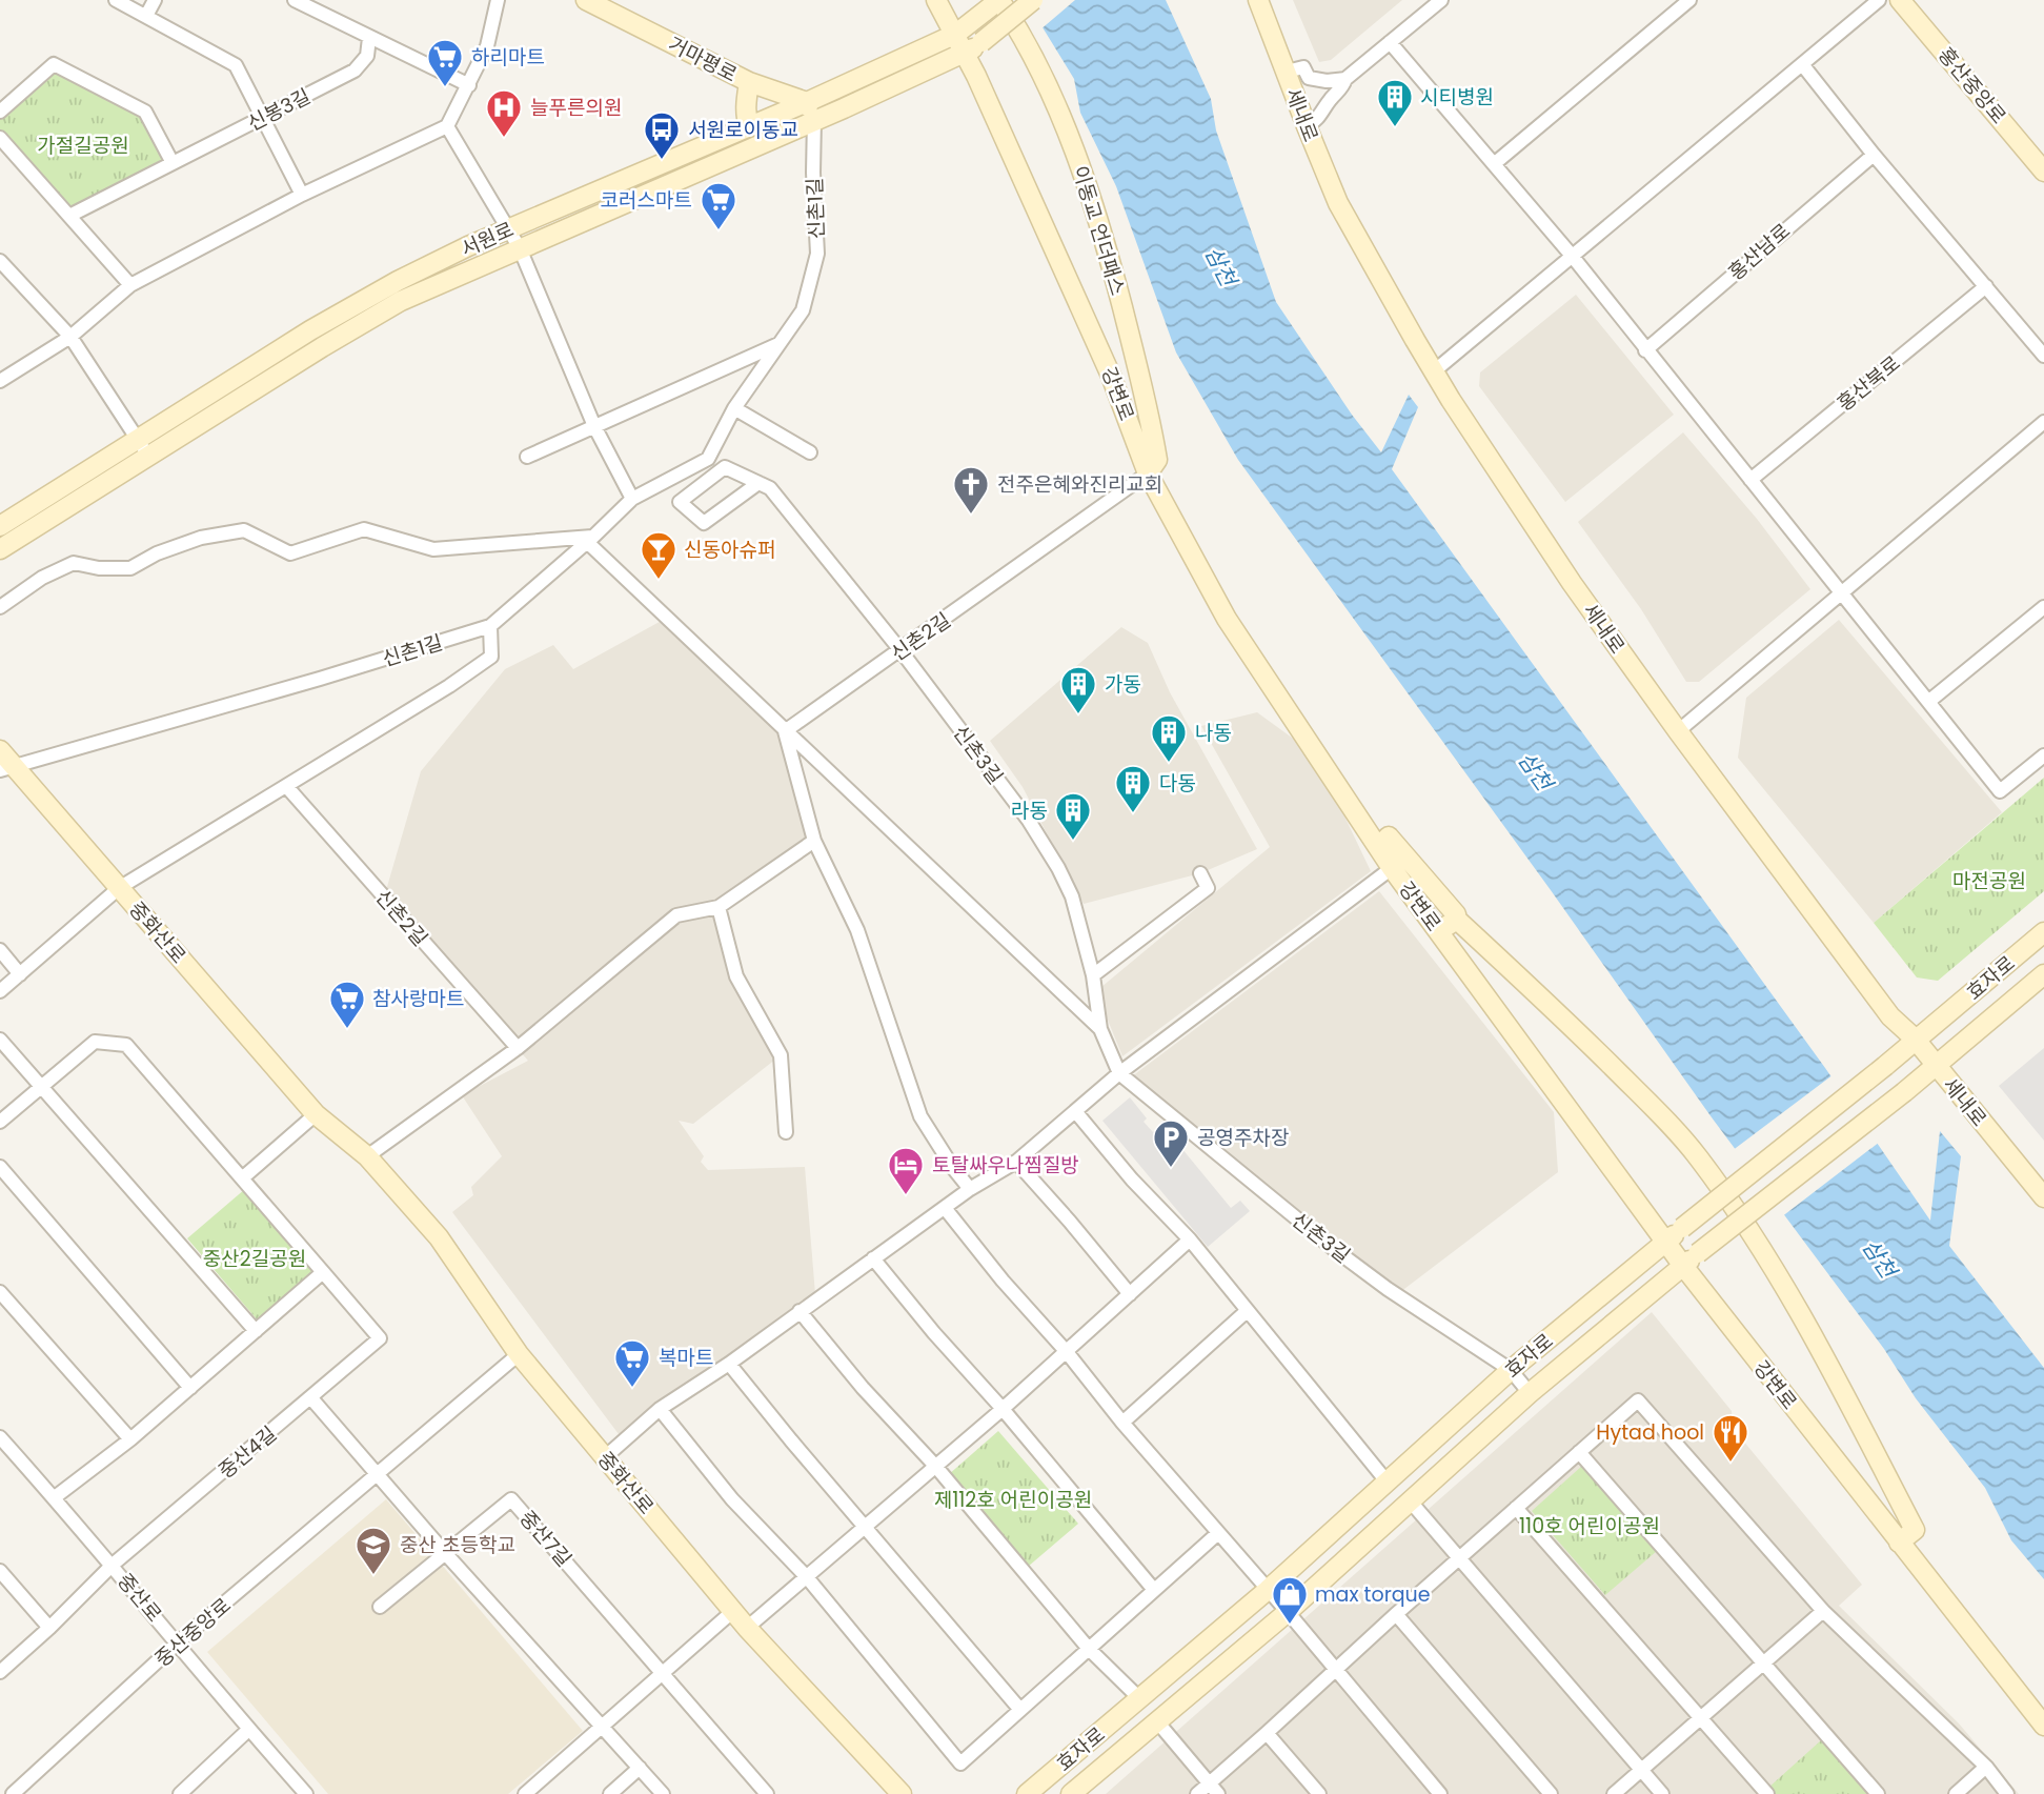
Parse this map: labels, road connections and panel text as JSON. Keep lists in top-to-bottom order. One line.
{"streets":{"street":["거마평로","홍산중앙로","신봉3길","세내로","신촌1길","이동교 언더패스","서원로","홍산남로","홍산북로","강변로","신촌2길","신촌3길","중화산로","효자로","중산4길","중산7길","중산로","중산중앙로"]},"crossings":[["거마평로","신촌1길"],["거마평로","서원로"],["세내로","효자로"],["신촌1길","서원로"],["신촌1길","신촌3길"],["신촌1길","중화산로"],["이동교 언더패스","서원로"],["이동교 언더패스","강변로"],["이동교 언더패스","신촌2길"],["서원로","강변로"],["강변로","신촌2길"],["강변로","효자로"],["신촌2길","신촌3길"],["신촌3길","효자로"],["중화산로","중산중앙로"],["중산4길","중산로"],["중산로","중산중앙로"]],"water":["삼천"],"parks":["가절길공원","마전공원","중산2길공원","제112호 어린이공원","110호 어린이공원"],"places":{"supermarket":["하리마트","코러스마트","참사랑마트","복마트"],"building":["시티병원","가동","나동","다동","라동"],"hospital":["늘푸른의원"],"bus stop":["서원로이동교"],"church":["전주은혜와진리교회"],"bar":["신동아슈퍼"],"parking":["공영주차장"],"hotel":["토탈싸우나찜질방"],"restaurant":["Hytad hool"],"school or university":["중산 초등학교"],"shop":["max torque"]}}
